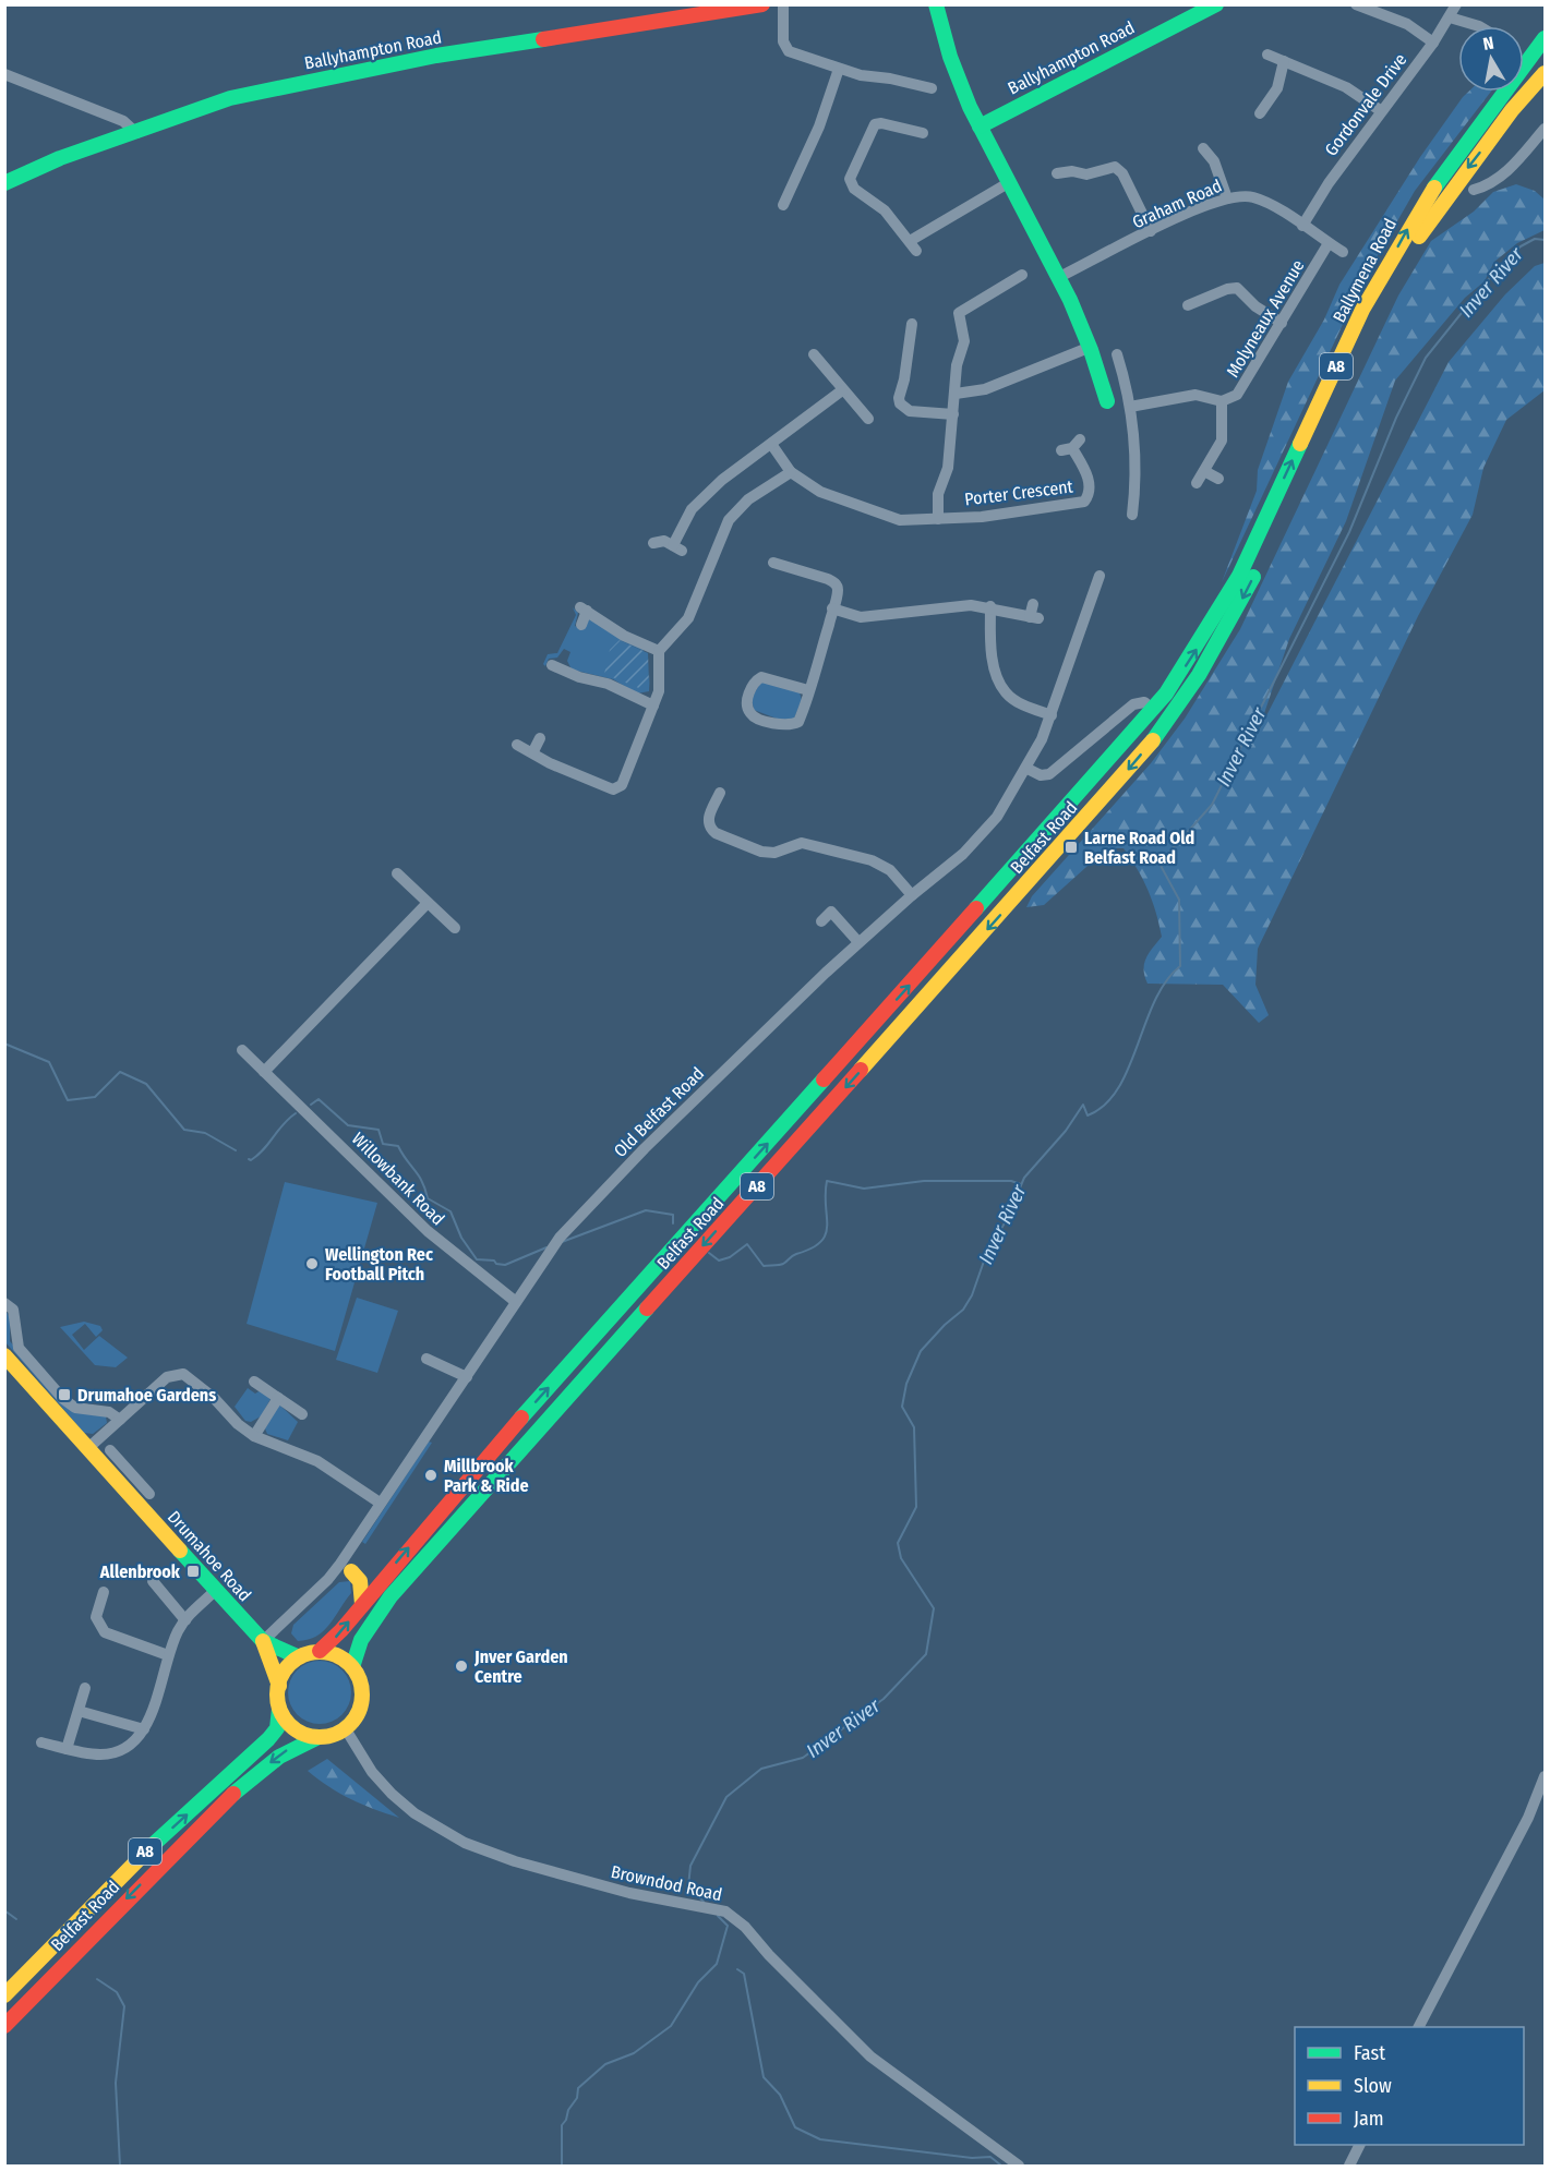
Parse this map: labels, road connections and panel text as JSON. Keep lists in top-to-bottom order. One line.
{"streets":{"main road":["Ballyhampton Road","Ballymena Road","A8","Belfast Road","Drumahoe Road"],"street":["Gordonvale Drive","Graham Road","Molyneaux Avenue","Porter Crescent","Old Belfast Road","Willowbank Road","Browndod Road"]},"crossings":[["Gordonvale Drive","Graham Road"],["Graham Road","Molyneaux Avenue"],["Ballymena Road","A8"],["Ballymena Road","Belfast Road"],["A8","Belfast Road"],["A8","Drumahoe Road"],["A8","Browndod Road"],["Belfast Road","Drumahoe Road"],["Belfast Road","Browndod Road"],["Old Belfast Road","Willowbank Road"],["Old Belfast Road","Drumahoe Road"],["Drumahoe Road","Browndod Road"]],"water":["Inver River"],"places":{"transit":["Larne Road Old Belfast Road","Drumahoe Gardens","Allenbrook"],"other":["Wellington Rec Football Pitch","Millbrook Park & Ride","Jnver Garden Centre"]},"legend":["Fast","Slow","Jam"],"north":"top"}
